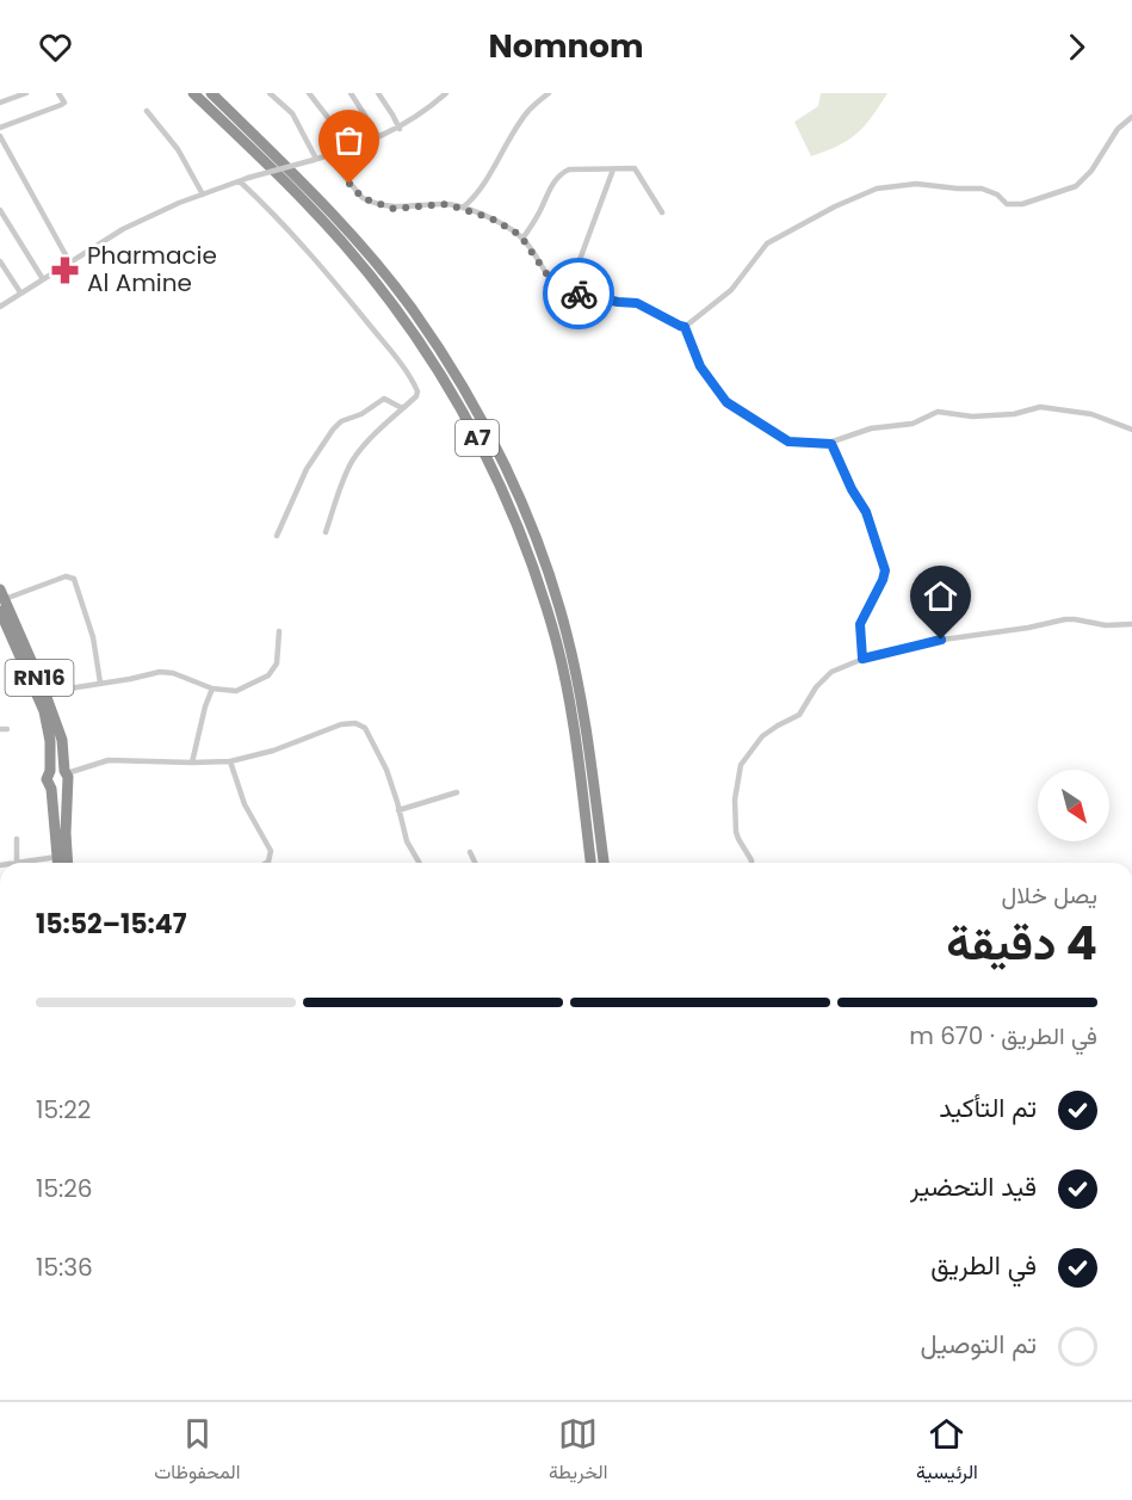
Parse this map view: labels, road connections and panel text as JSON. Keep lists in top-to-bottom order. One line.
{"streets":{"highway":["A7","RN16"]},"places":{"pharmacy":["Pharmacie Al Amine"]},"north":"bottom right","page":{"header":"Nomnom","heading":["4 دقيقة","يصل خلال","15:47–15:52"],"bar":"في الطريق · 670 m","list":[["تم التأكيد","15:22"],["قيد التحضير","15:26"],["في الطريق","15:36"],"تم التوصيل"],"tabs":["الرئيسية","الخريطة","المحفوظات"]}}
